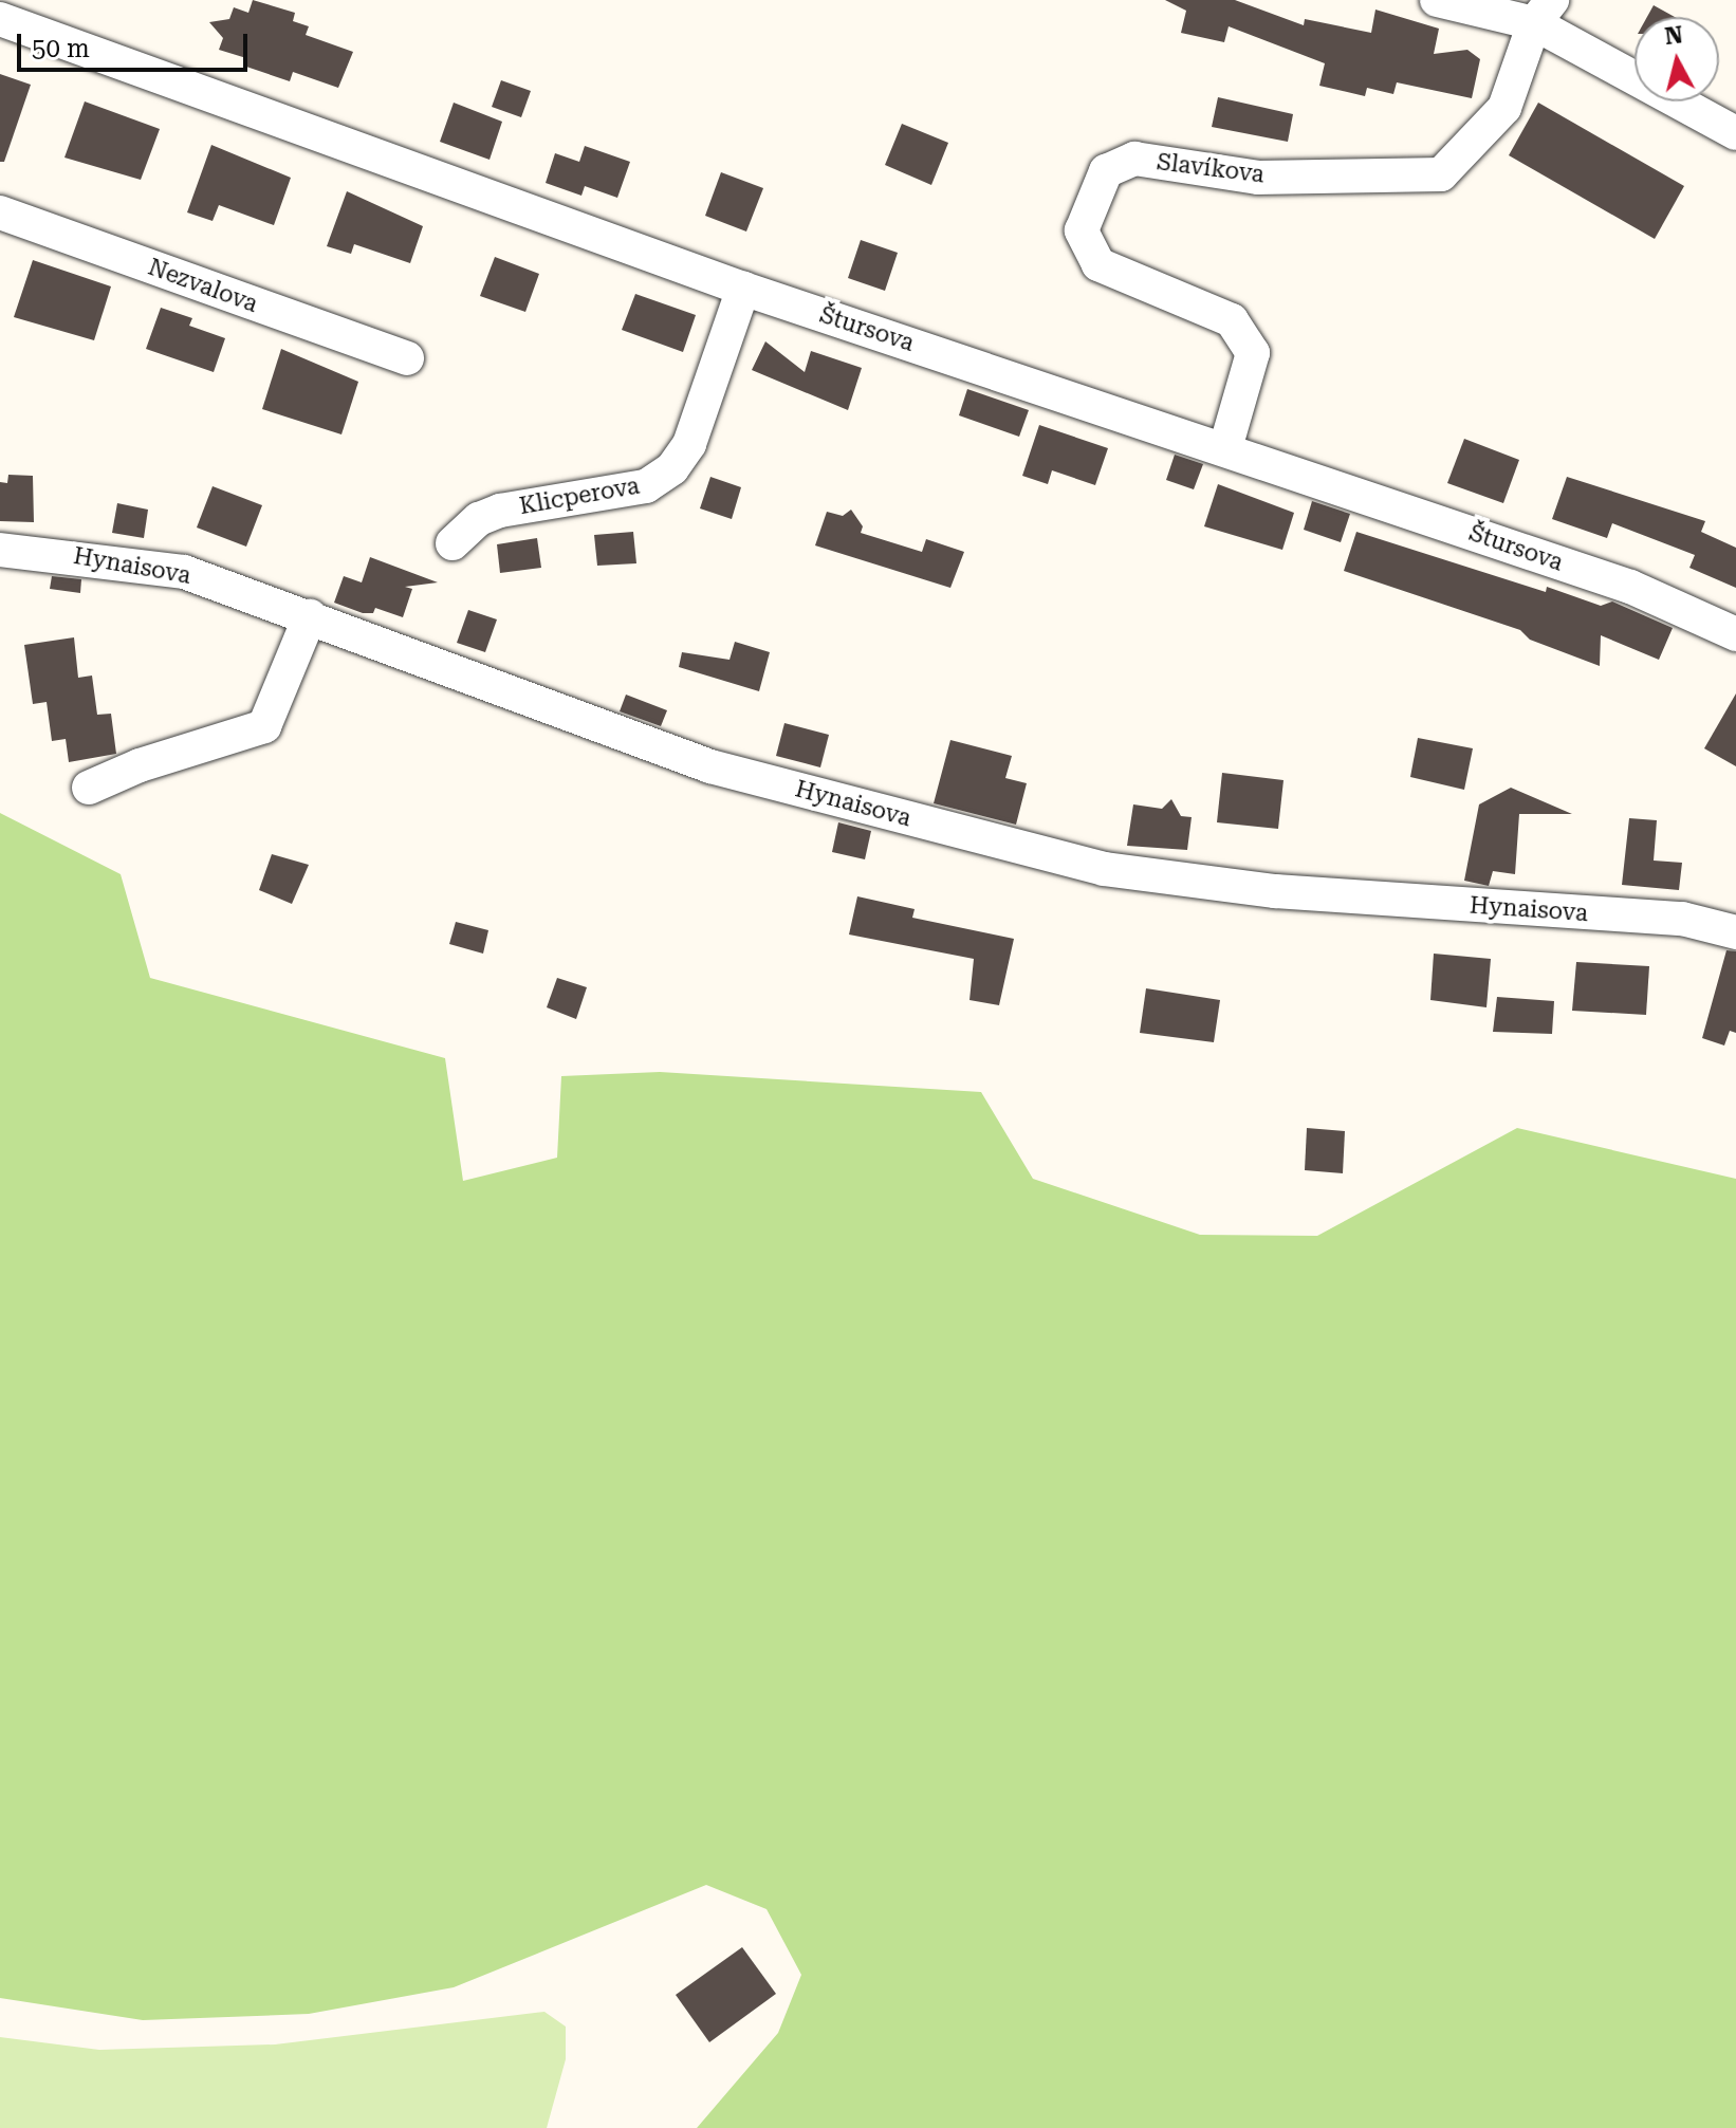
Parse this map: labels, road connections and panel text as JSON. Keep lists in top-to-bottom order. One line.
{"streets":{"street":["Slavíkova","Nezvalova","Štursova","Klicperova","Hynaisova"]},"crossings":[["Slavíkova","Štursova"],["Štursova","Klicperova"]],"scale_bar":"50 m","north":"top"}
